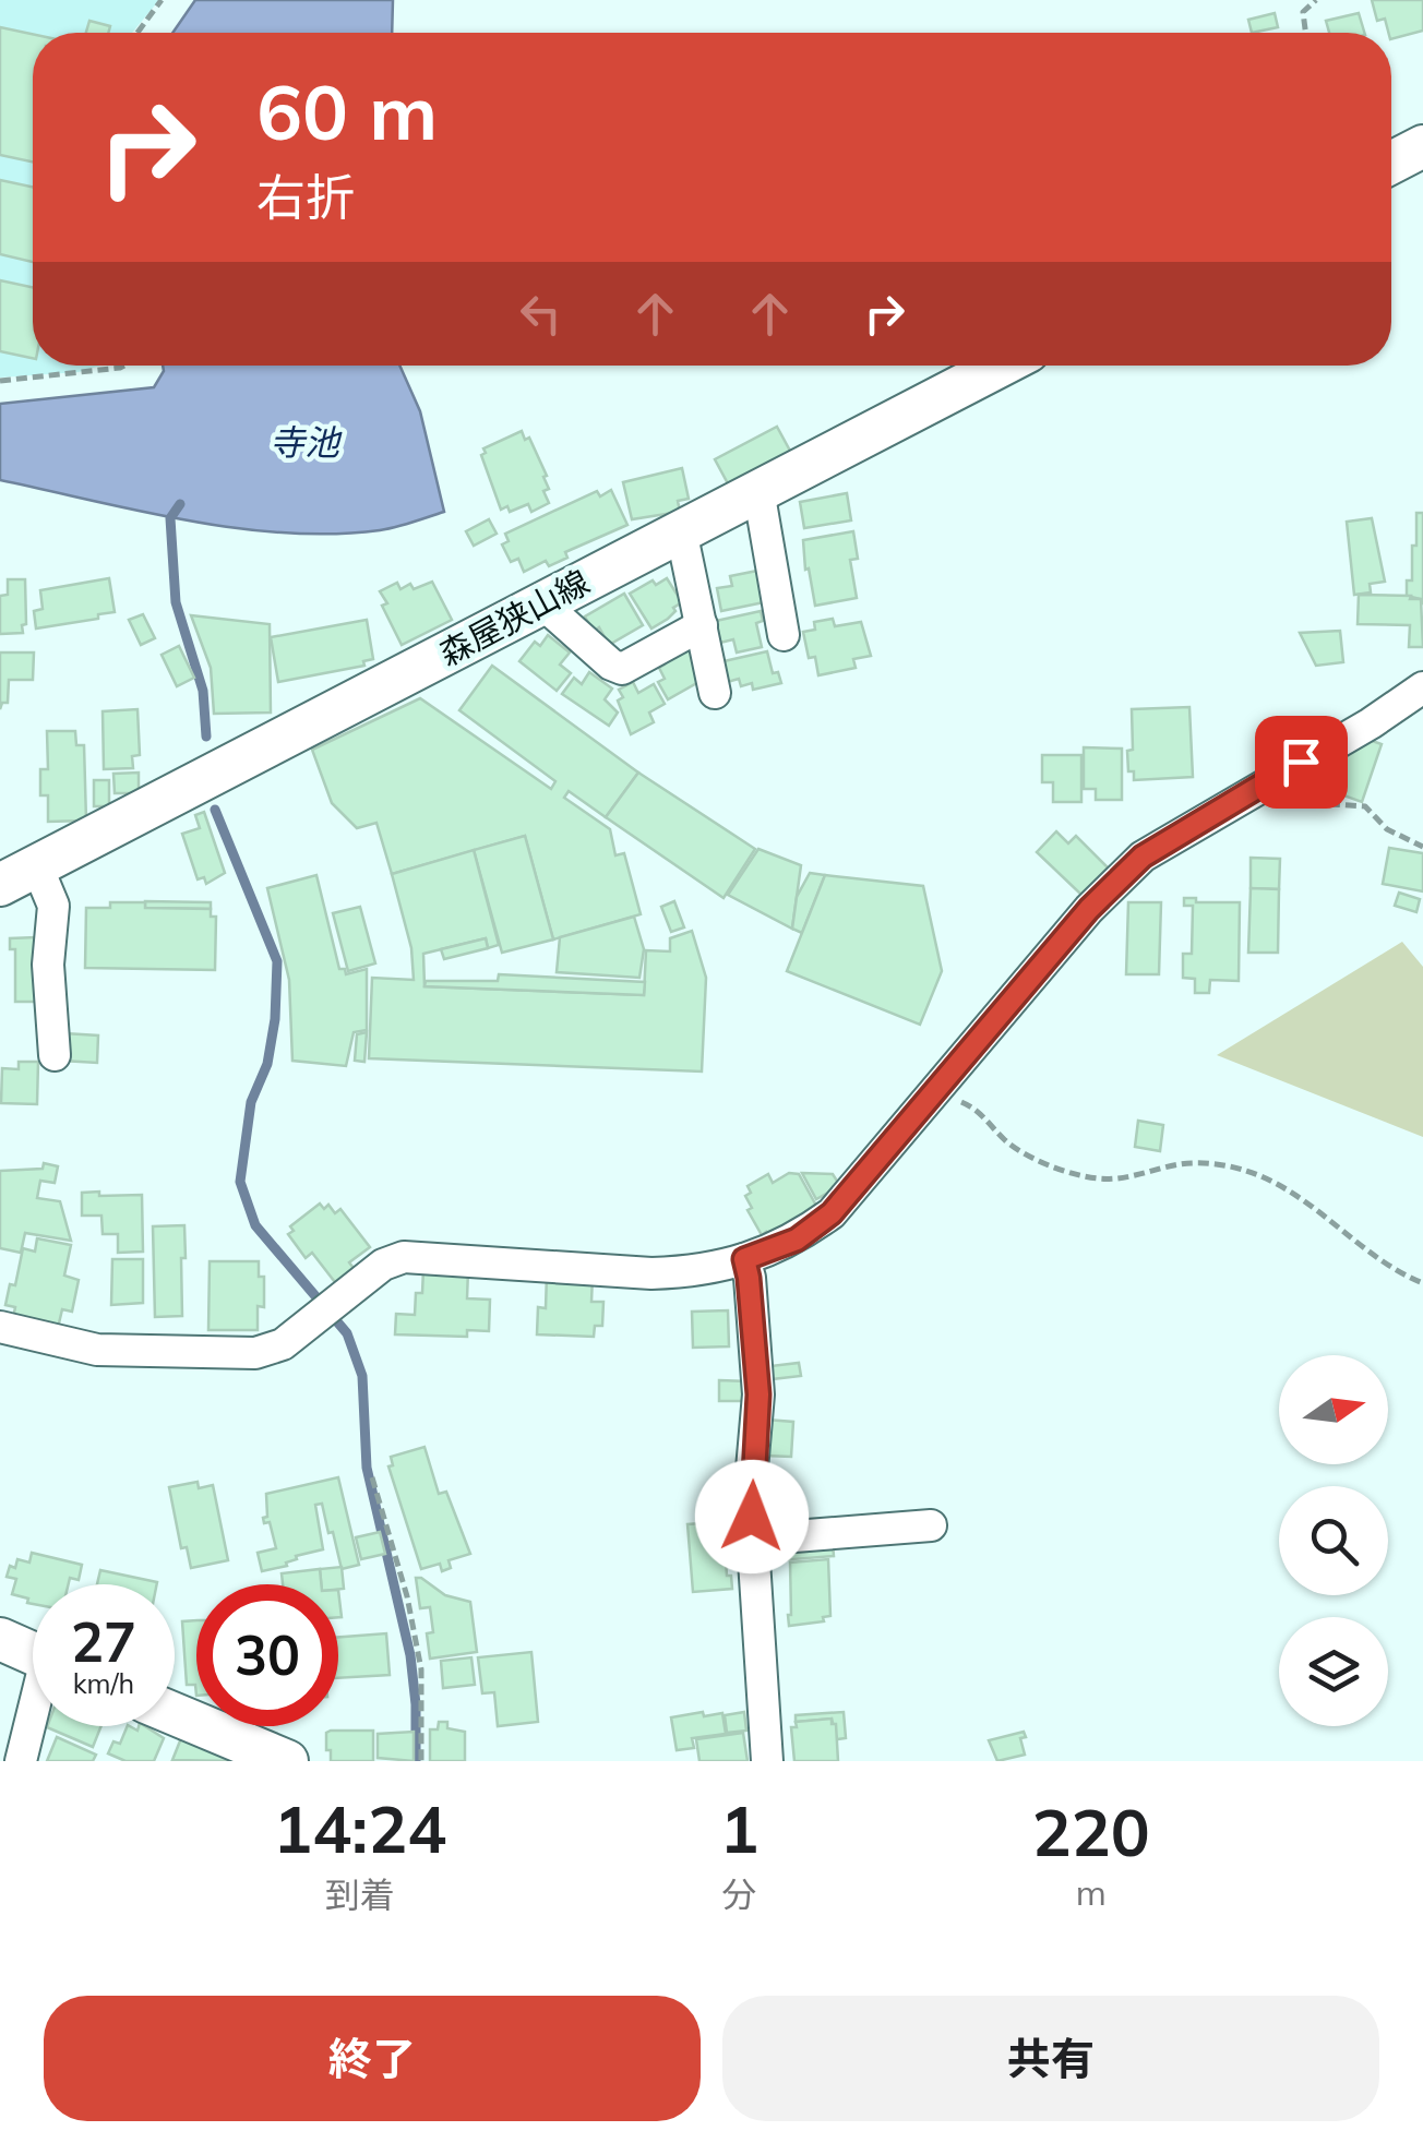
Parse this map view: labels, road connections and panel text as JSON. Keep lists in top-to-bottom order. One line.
{"streets":{"main road":["森屋狭山線"]},"water":["寺池"],"north":"right","page":{"turn":["60 m","右折"],"speed":"27 km/h","limit":"30","eta":["14:24","到着","1","分","220","m"],"buttons":["終了","共有"]}}
